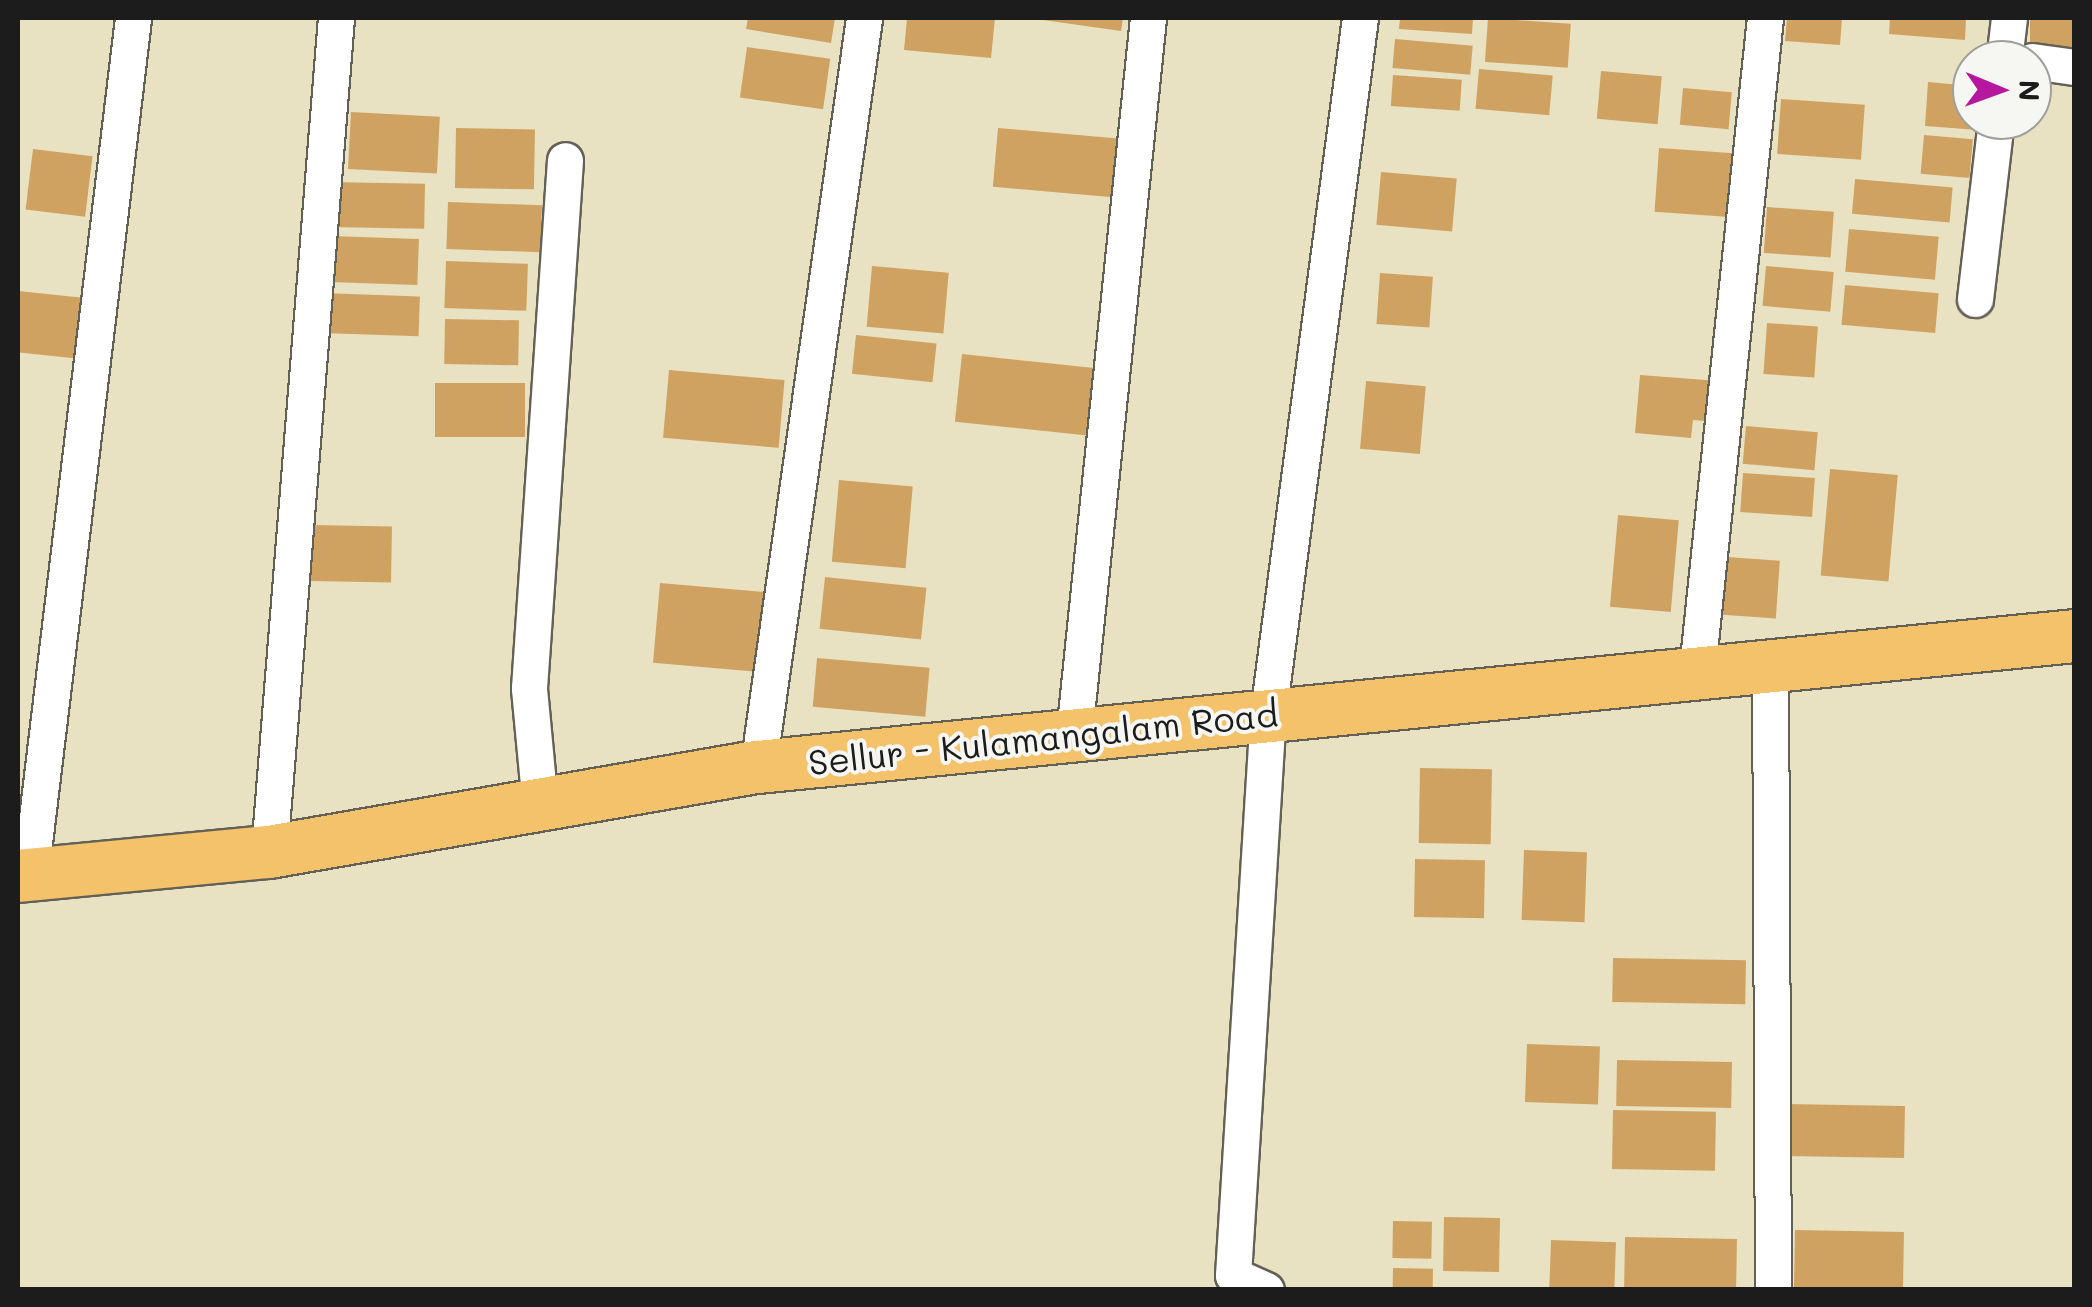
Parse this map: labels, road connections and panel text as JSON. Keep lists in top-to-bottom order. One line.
{"streets":{"main road":["Sellur - Kulamangalam Road"]},"north":"right"}
